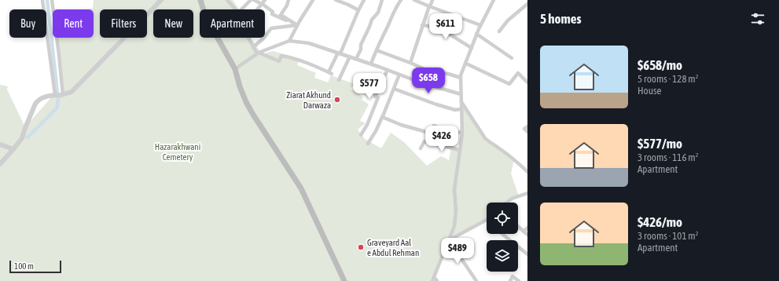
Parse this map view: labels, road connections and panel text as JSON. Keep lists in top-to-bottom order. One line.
{"parks":["Hazarakhwani Cemetery"],"places":["Ziarat Akhund Darwaza","Graveyard Aal e Abdul Rehman"],"scale_bar":"100 m","page":{"heading":"5 homes","chip":["Buy","Rent","Filters","New","Apartment"],"price":["$611","$658","$577","$426","$489"],"list":[{"name":"$658/mo","note":"5 rooms · 128 m² · House"},{"name":"$577/mo","note":"3 rooms · 116 m² · Apartment"},{"name":"$426/mo","note":"3 rooms · 101 m² · Apartment"}],"scale":"100 m"}}
